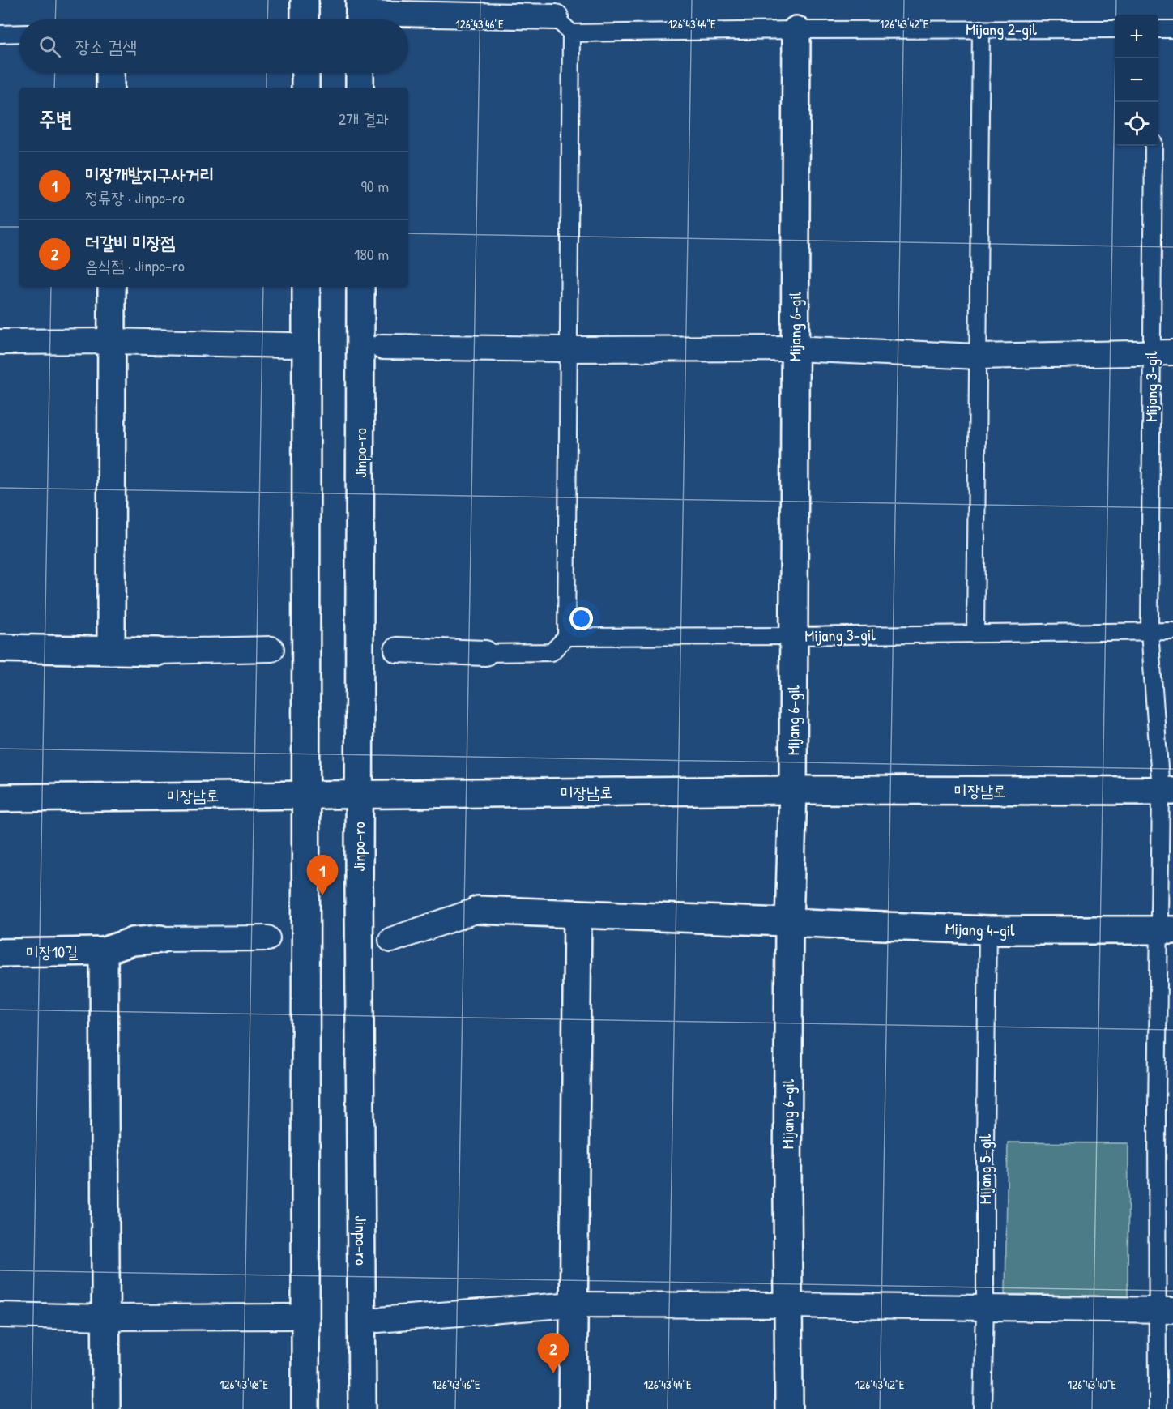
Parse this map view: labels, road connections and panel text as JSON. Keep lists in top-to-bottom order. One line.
{"streets":{"street":["Mijang 6-gil","Jinpo-ro","미장남로","Mijang 4-gil","미장10길"],"lane":["Mijang 2-gil","Mijang 3-gil","Mijang 5-gil"]},"crossings":[["Mijang 2-gil","Mijang 6-gil"],["Mijang 6-gil","Mijang 3-gil"],["Mijang 6-gil","미장남로"],["Mijang 6-gil","Mijang 4-gil"],["Jinpo-ro","미장남로"],["Mijang 4-gil","Mijang 5-gil"]],"page":{"map_buttons":["+","−"],"search":"장소 검색","heading":["주변","2개 결과"],"list":[{"mark":"1","name":"미장개발지구사거리","note":"정류장 · Jinpo-ro","value":"90 m"},{"mark":"2","name":"더갈비 미장점","note":"음식점 · Jinpo-ro","value":"180 m"}],"pins":["1","2"]},"coordinates":["126°43'46\"E","126°43'44\"E","126°43'42\"E","126°43'48\"E","126°43'40\"E"]}
